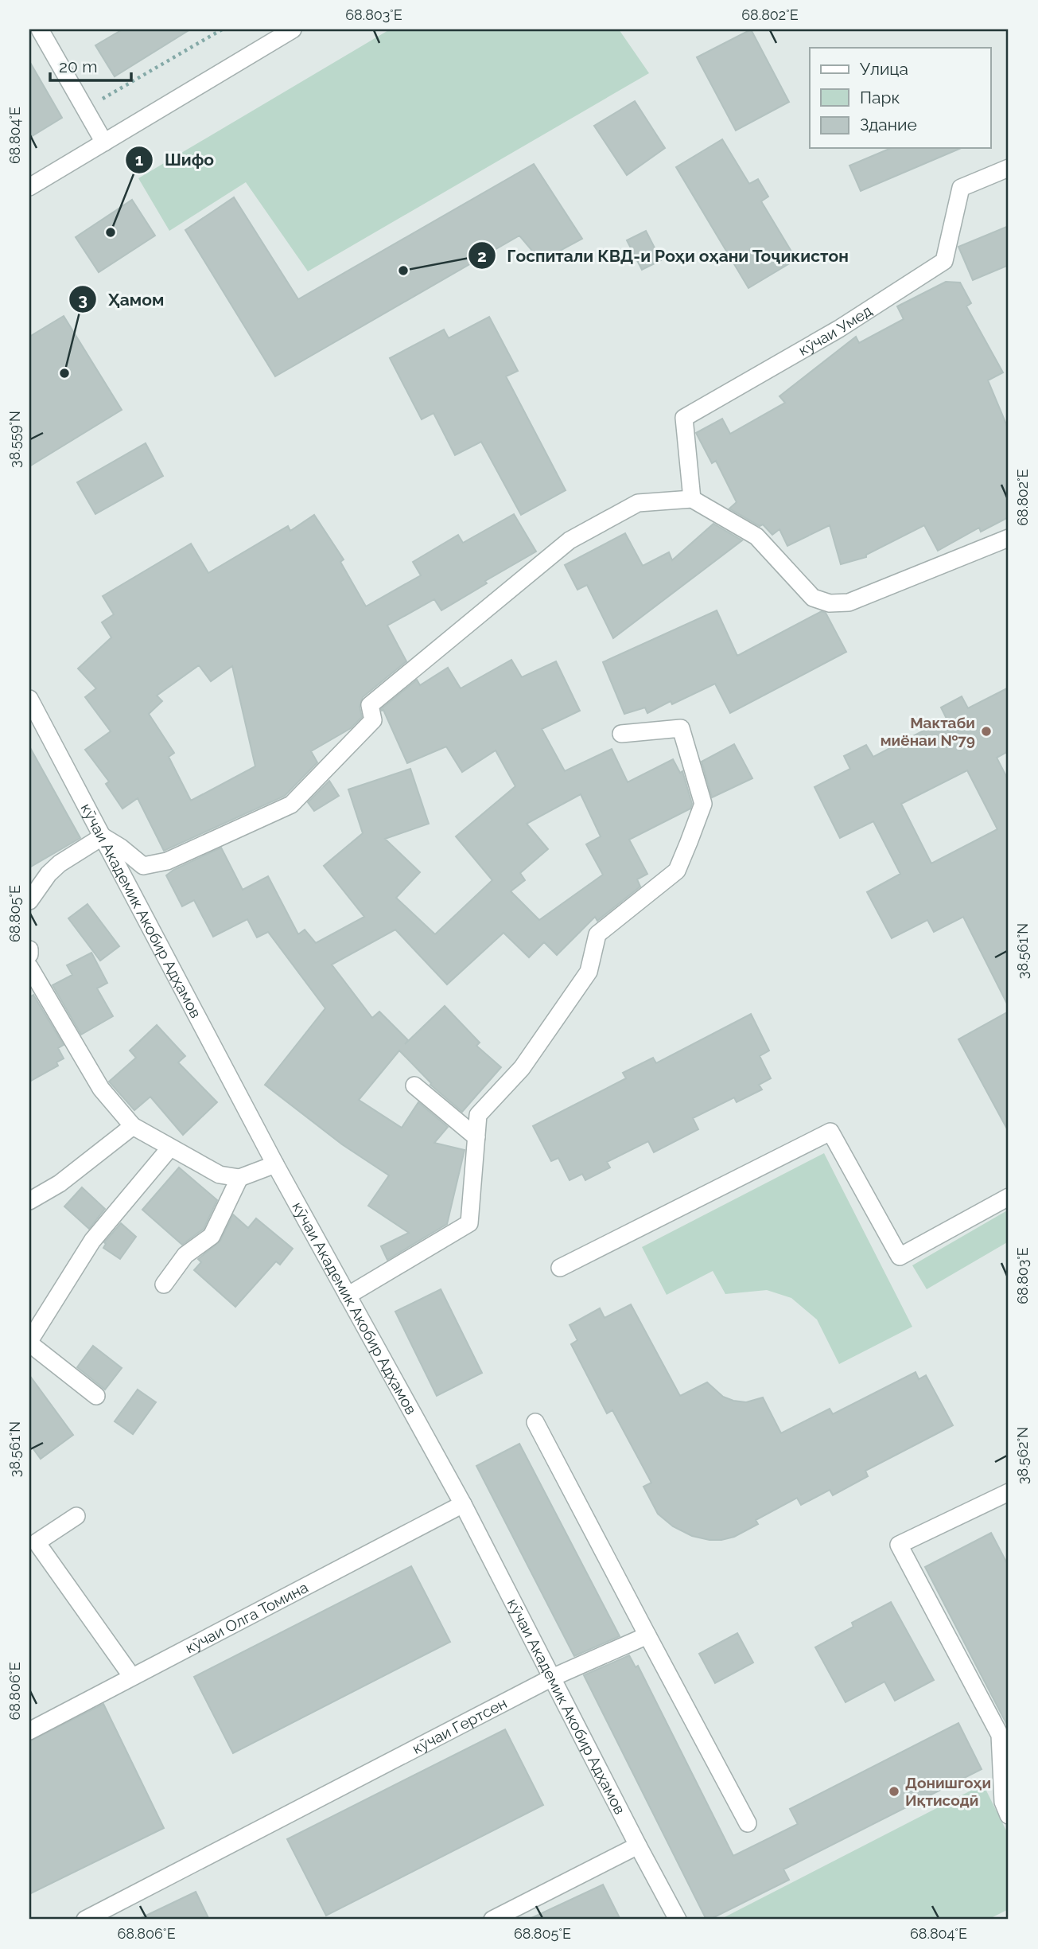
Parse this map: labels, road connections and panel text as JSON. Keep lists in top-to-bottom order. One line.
{"streets":{"street":["кӯчаи Умед","кӯчаи Академик Акобир Адҳамов","кӯчаи Олга Томина","кӯчаи Гертсен"]},"crossings":[["кӯчаи Академик Акобир Адҳамов","кӯчаи Олга Томина"],["кӯчаи Академик Акобир Адҳамов","кӯчаи Гертсен"]],"places":["Шифо","Госпитали КВД-и Роҳи оҳани Тоҷикистон","Ҳамом","Мактаби миёнаи №79","Донишгоҳи Иқтисодӣ"],"legend":["Улица","Парк","Здание"],"scale_bar":"20 m","coordinates":["68.803°E","68.802°E","68.804°E","38.559°N","68.805°E","38.561°N","38.562°N","68.806°E"]}
